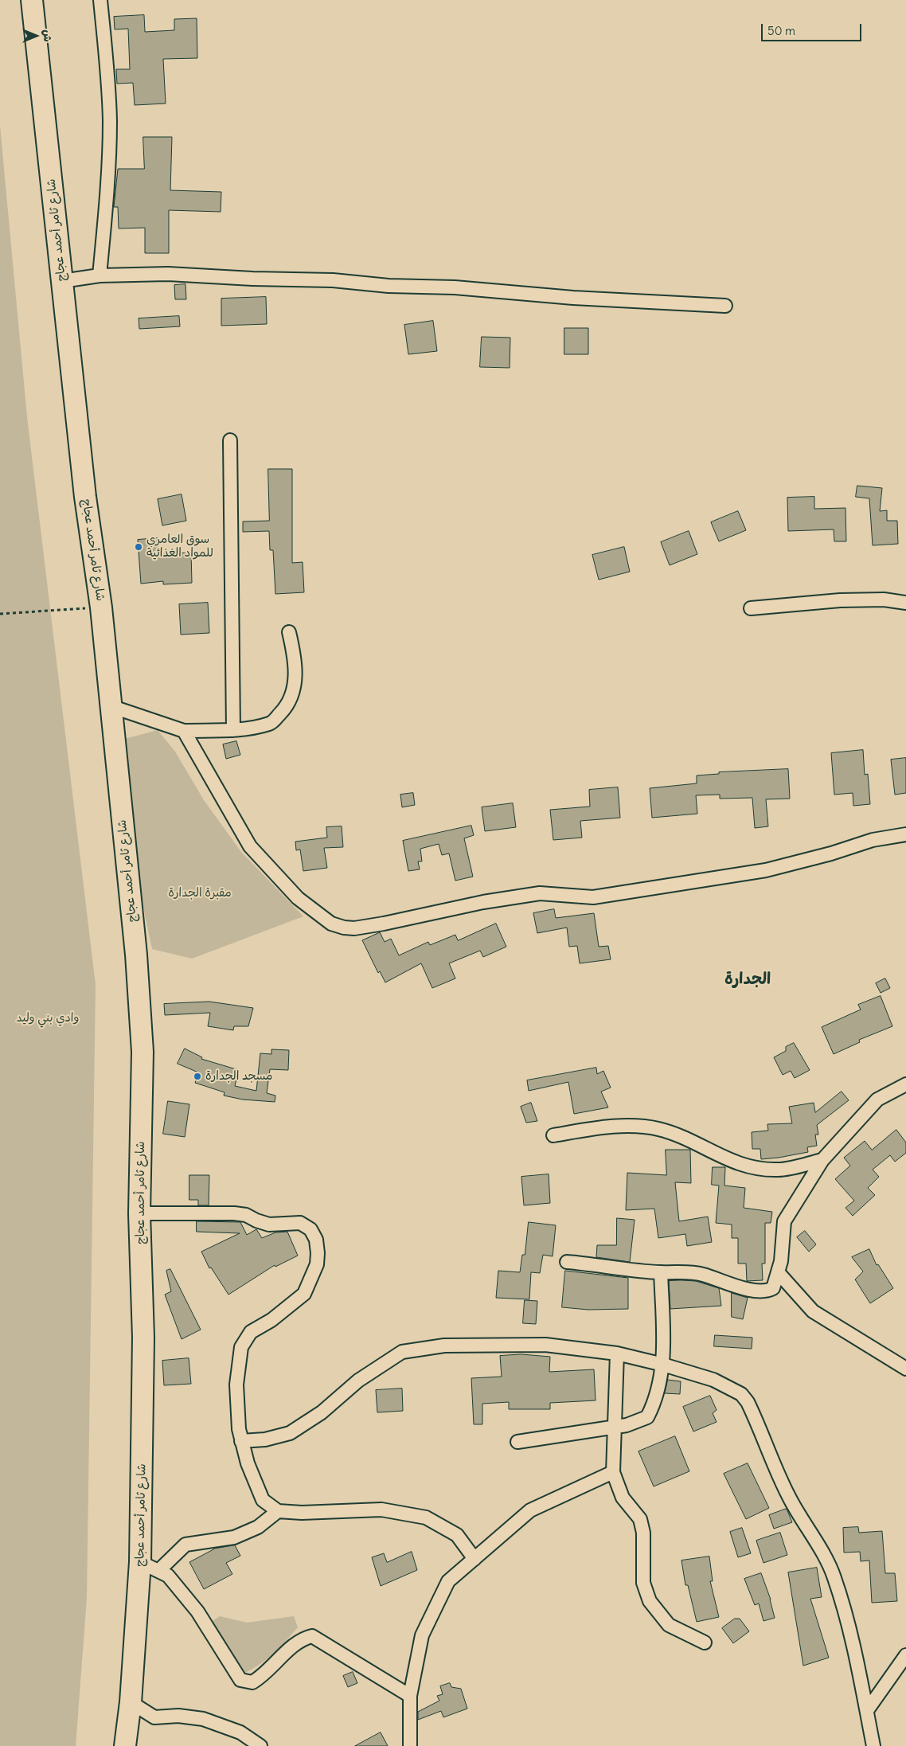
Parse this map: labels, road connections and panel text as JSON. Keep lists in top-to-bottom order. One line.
{"streets":{"main road":["شارع ثامر أحمد عجاج"]},"districts":["الجدارة"],"parks":["مقبرة الجدارة","وادي بني وليد"],"places":["سوق العامري للمواد الغذائية","مسجد الجدارة"],"scale_bar":"50 m","north":"right"}
